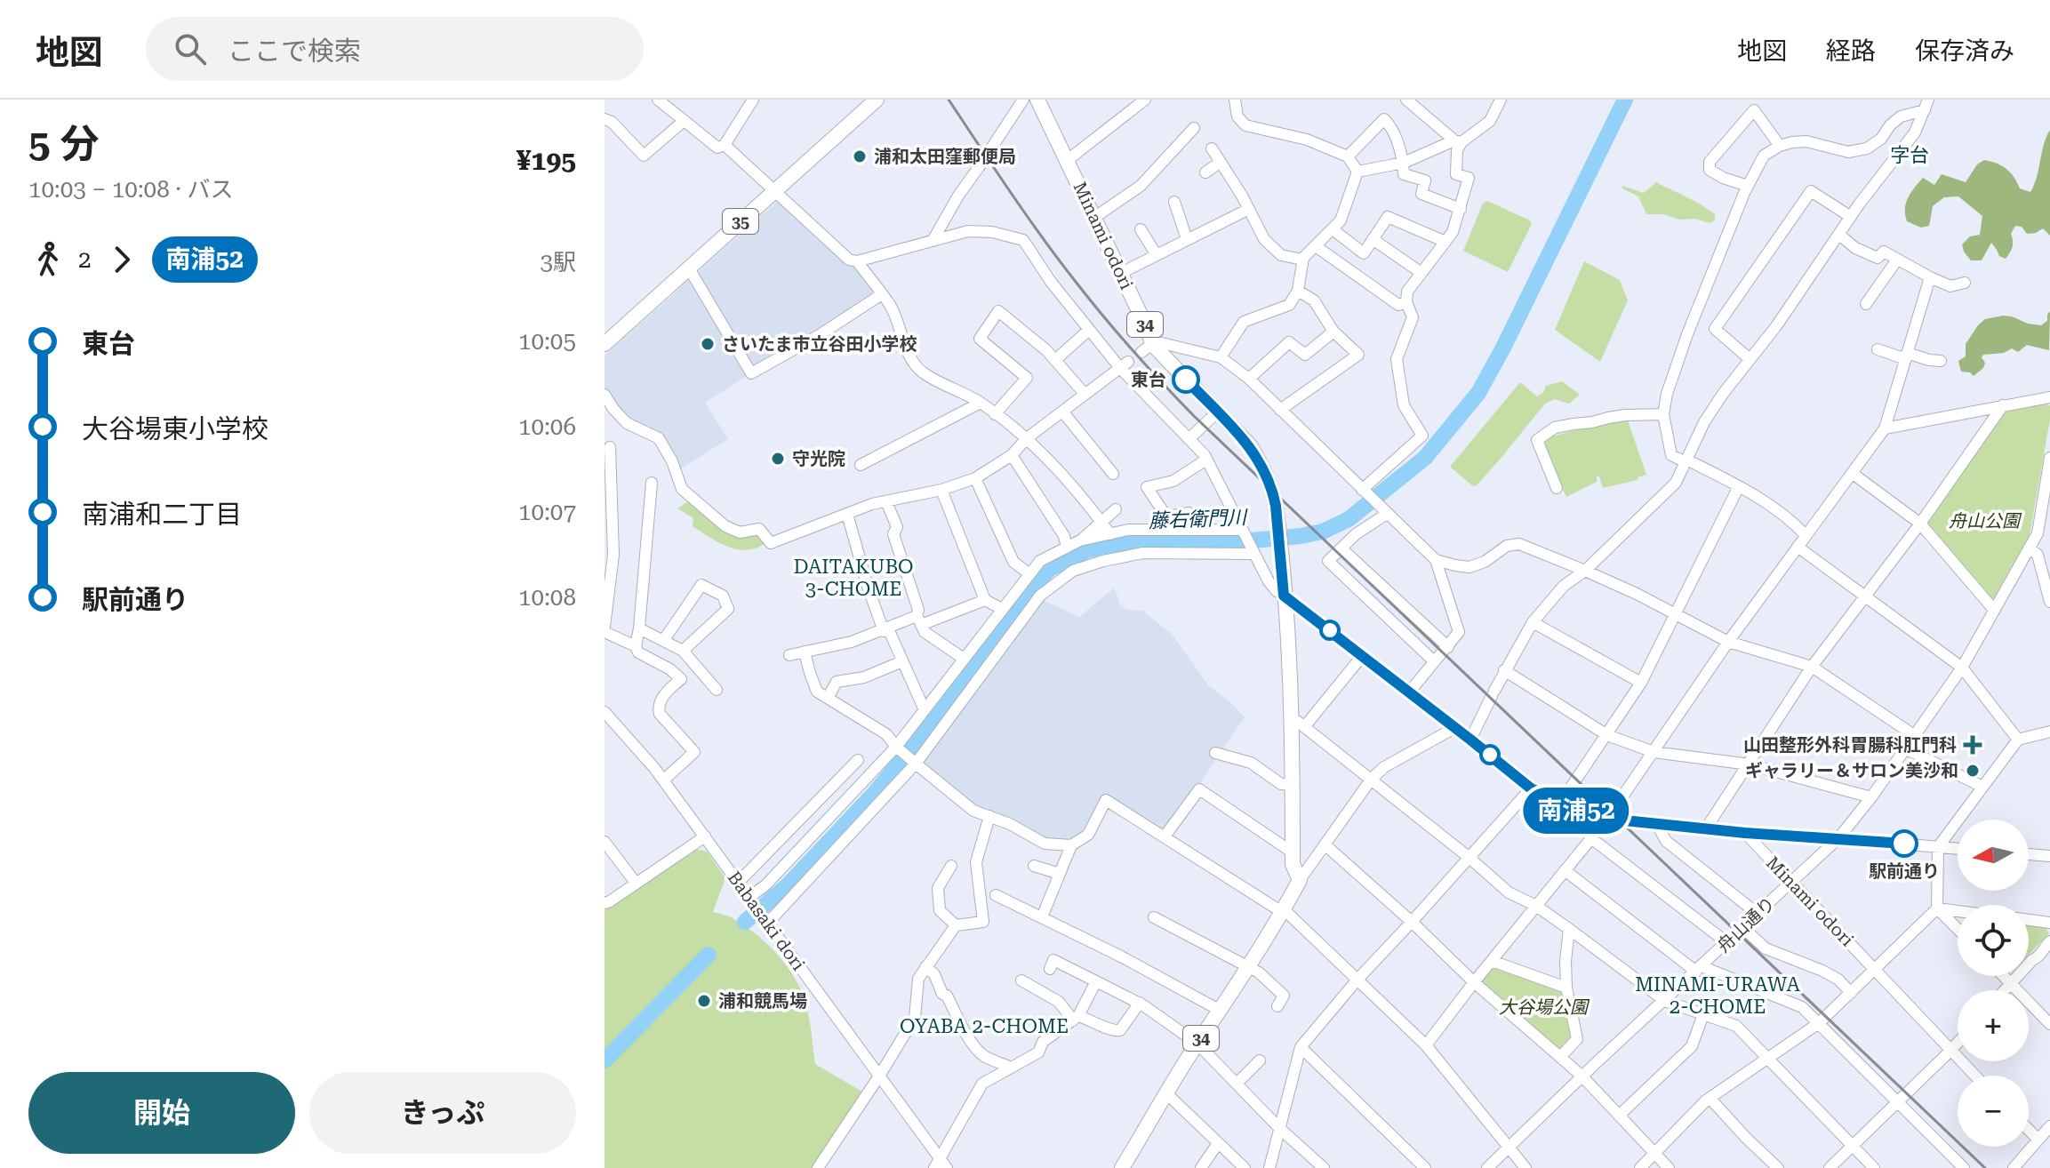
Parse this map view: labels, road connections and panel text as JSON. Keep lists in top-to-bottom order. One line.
{"streets":{"main road":["35","Minami odori","34"],"street":["Babasaki dori","舟山通り"]},"crossings":[["Minami odori","34"],["Minami odori","舟山通り"]],"districts":["字台","DAITAKUBO 3-CHOME","MINAMI-URAWA 2-CHOME","OYABA 2-CHOME"],"water":["藤右衛門川"],"parks":["舟山公園","大谷場公園"],"places":{"other":["浦和太田窪郵便局","さいたま市立谷田小学校","東台","守光院","ギャラリー＆サロン美沙和","駅前通り","浦和競馬場"],"health":["山田整形外科胃腸科肛門科"]},"lines":["bus line 南浦52"],"north":"left","page":{"header":"地図","search":"ここで検索","nav":["地図","経路","保存済み"],"heading":["5 分","10:03 – 10:08 · バス","¥195"],"on_map":"南浦52","legs":["2","南浦52","3駅"],"list":[{"name":"東台","value":"10:05"},{"name":"大谷場東小学校","value":"10:06"},{"name":"南浦和二丁目","value":"10:07"},{"name":"駅前通り","value":"10:08"}],"map_buttons":["+","−"],"buttons":["開始","きっぷ"]}}
